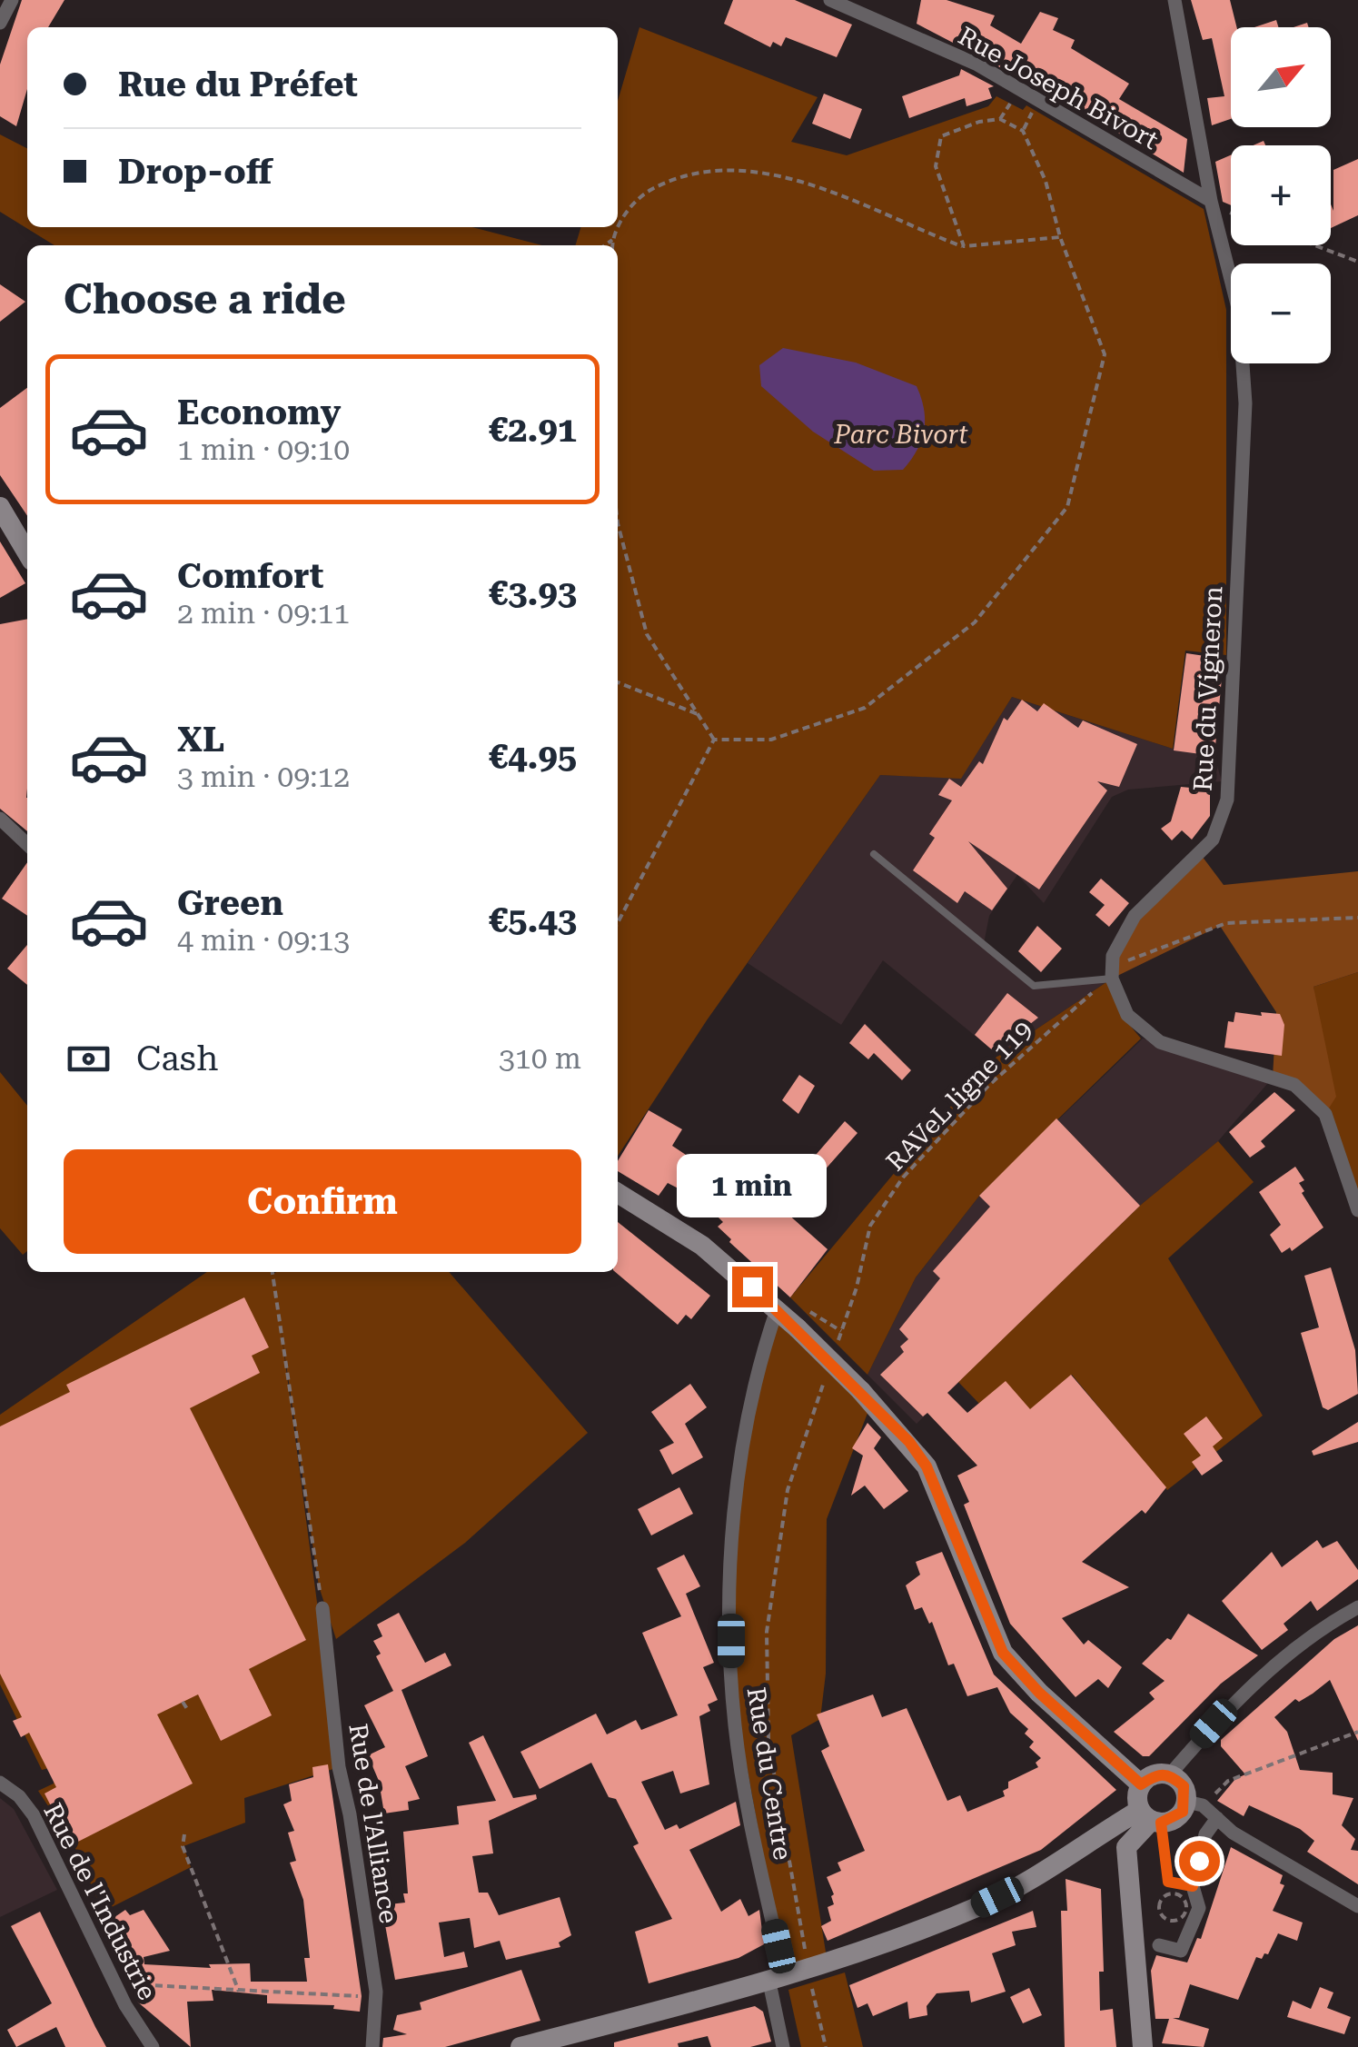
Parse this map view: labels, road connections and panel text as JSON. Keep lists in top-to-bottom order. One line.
{"streets":{"street":["Rue Joseph Bivort","Rue du Vigneron","Rue du Centre","Rue de l'Alliance","Rue de l'Industrie"],"path":["RAVeL ligne 119"]},"crossings":[["Rue Joseph Bivort","Rue du Vigneron"],["Rue du Vigneron","RAVeL ligne 119"]],"parks":["Parc Bivort"],"north":"top right","page":{"map_buttons":["+","−"],"banner":["Rue du Préfet","Drop-off"],"heading":"Choose a ride","list":[{"name":"Economy","note":"1 min · 09:10","value":"€2.91"},{"name":"Comfort","note":"2 min · 09:11","value":"€3.93"},{"name":"XL","note":"3 min · 09:12","value":"€4.95"},{"name":"Green","note":"4 min · 09:13","value":"€5.43"}],"pay":["Cash","310 m"],"buttons":"Confirm","bubble":"1 min"}}
